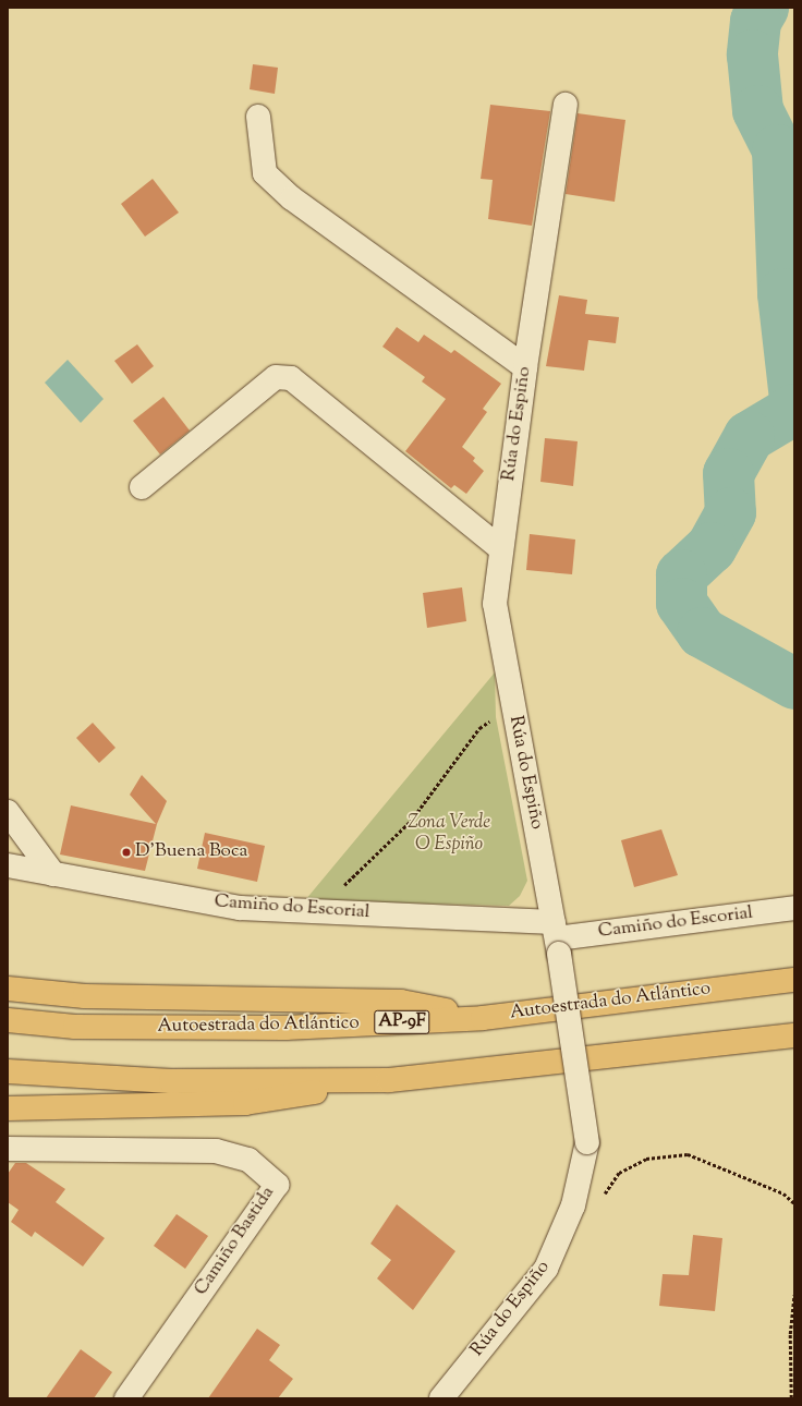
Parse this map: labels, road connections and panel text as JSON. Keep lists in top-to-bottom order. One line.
{"streets":{"highway":["Autoestrada do Atlántico","AP-9F"],"street":["Rúa do Espiño","Camiño do Escorial","Camiño Bastida"]},"crossings":[["Rúa do Espiño","Camiño do Escorial"]],"parks":["Zona Verde O Espiño"],"places":["D'Buena Boca"]}
